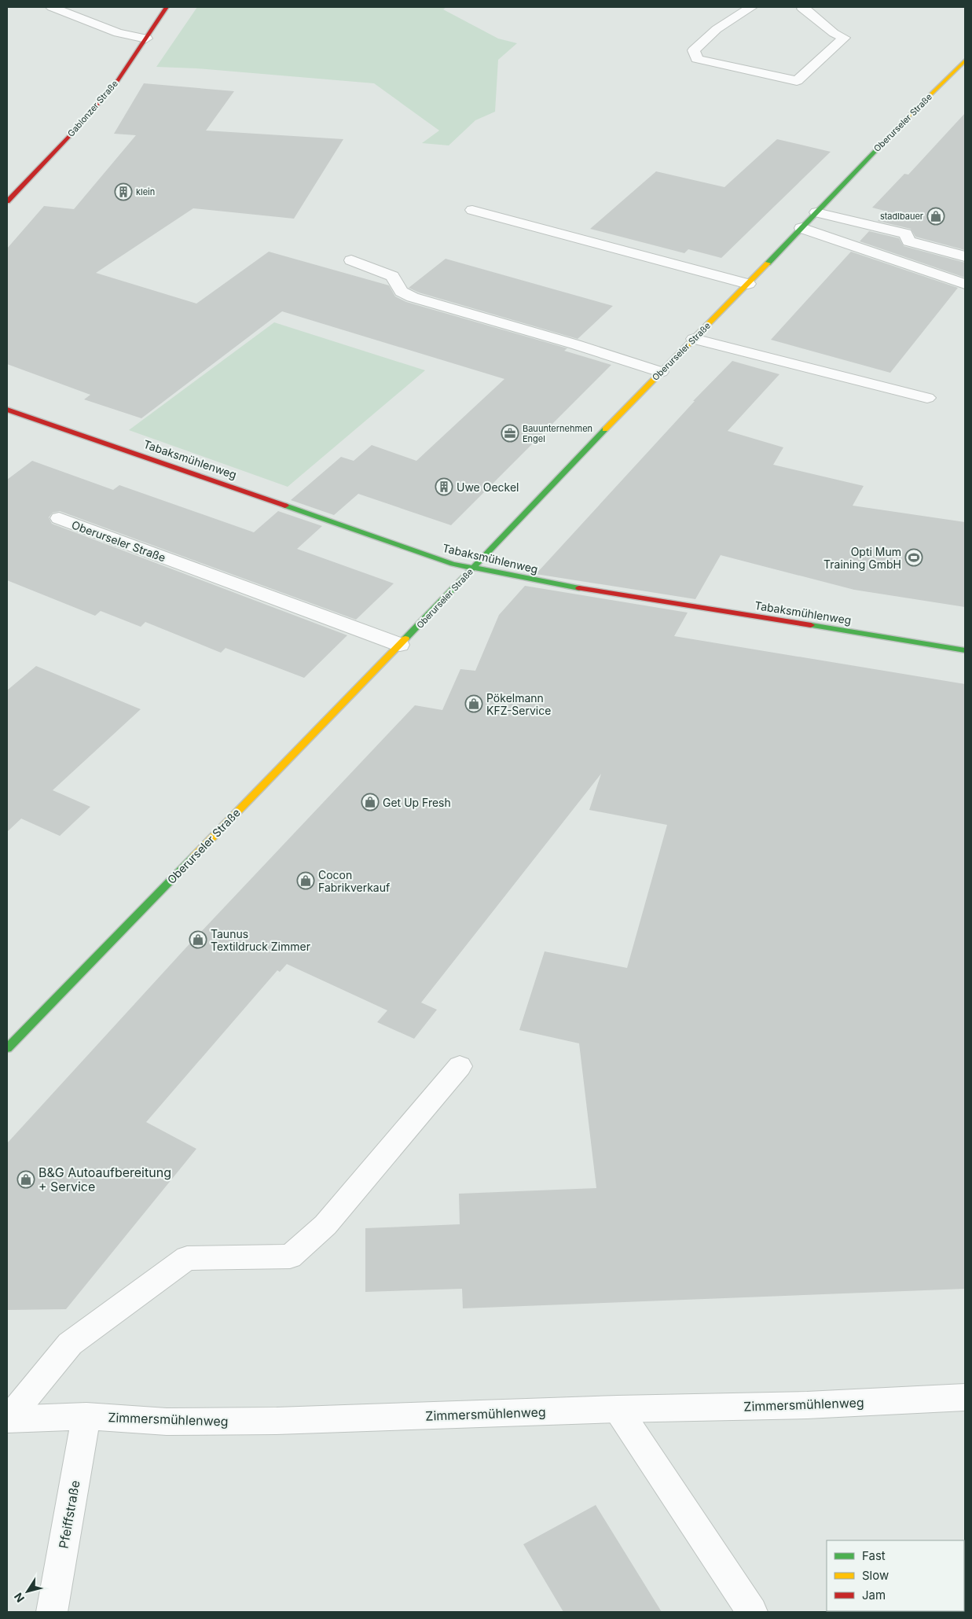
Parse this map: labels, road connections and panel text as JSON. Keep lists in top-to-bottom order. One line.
{"streets":{"street":["Gablonzer Straße","Oberurseler Straße","Tabaksmühlenweg","Zimmersmühlenweg","Pfeiffstraße"]},"crossings":[["Oberurseler Straße","Tabaksmühlenweg"],["Zimmersmühlenweg","Pfeiffstraße"]],"places":{"building":["klein","Uwe Oeckel"],"shop":["stadlbauer","Pökelmann KFZ-Service","Get Up Fresh","Cocon Fabrikverkauf","Taunus Textildruck Zimmer","B&G Autoaufbereitung + Service"],"office":["Bauunternehmen Engel"],"sports":["Opti Mum Training GmbH"]},"legend":["Fast","Slow","Jam"],"north":"bottom left"}
